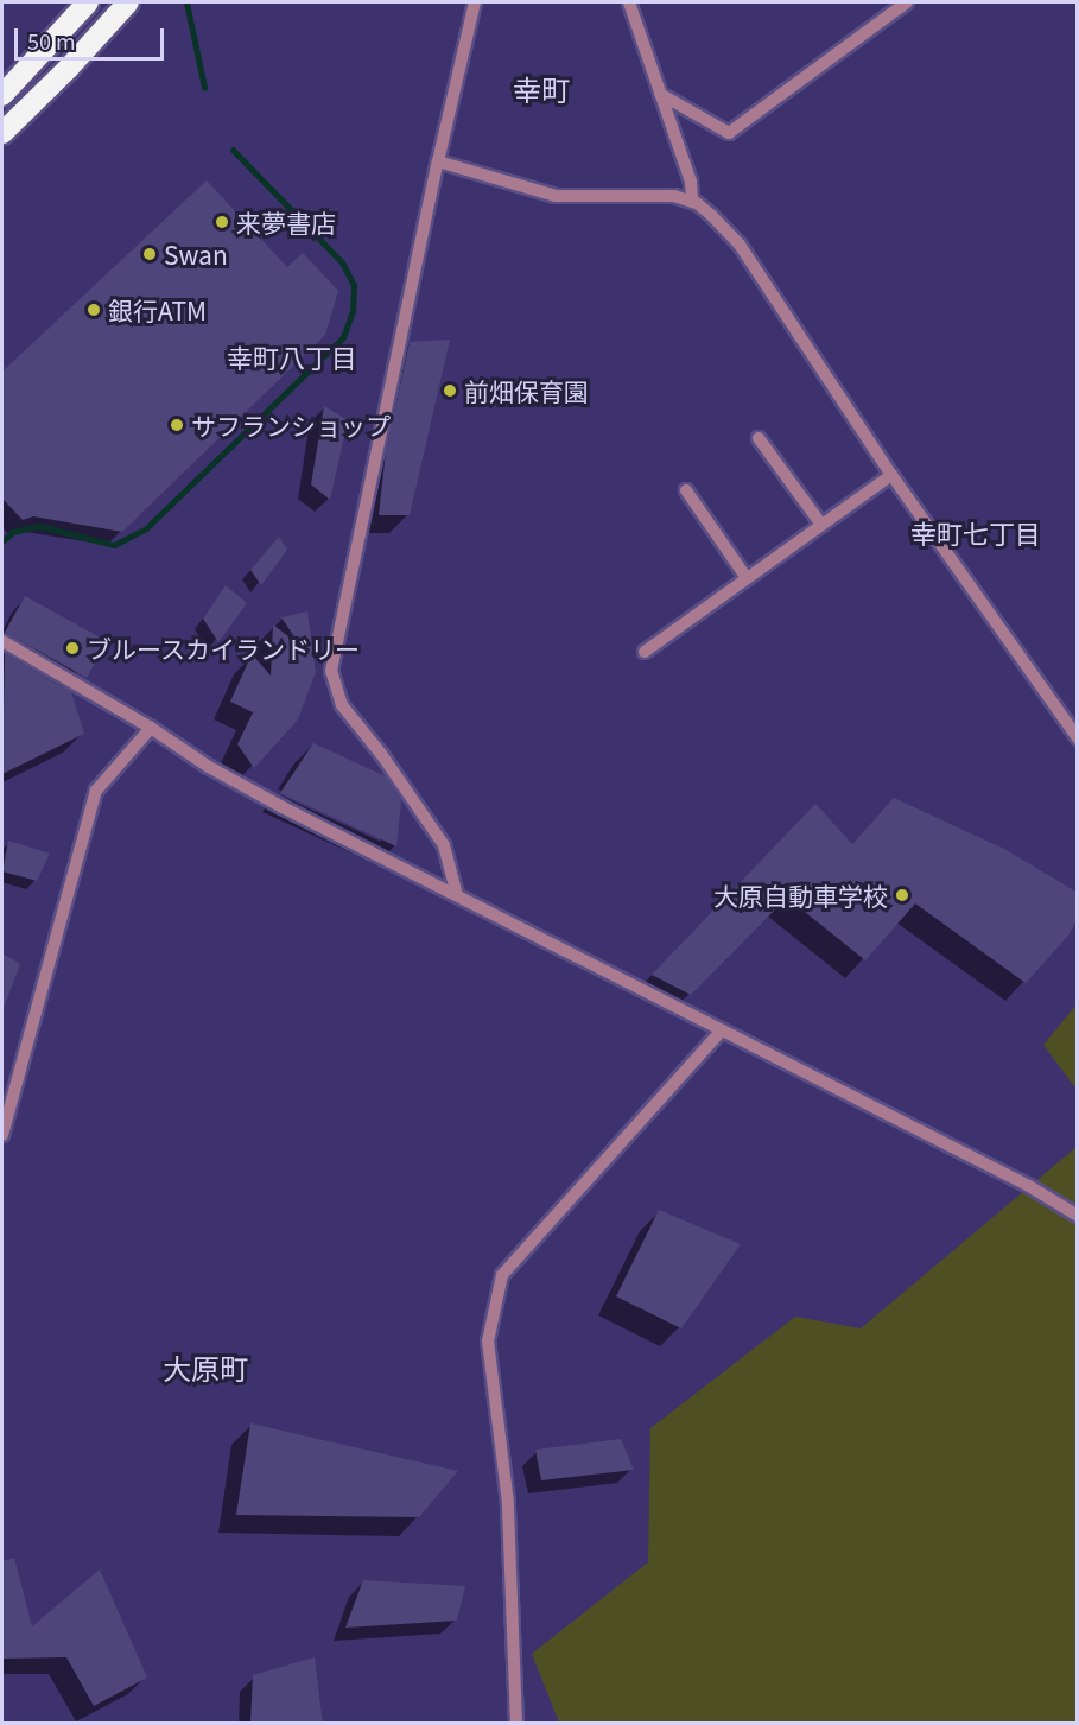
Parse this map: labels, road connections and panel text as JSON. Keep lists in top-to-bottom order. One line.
{"districts":["幸町","幸町八丁目","幸町七丁目","大原町"],"places":["来夢書店","Swan","銀行ATM","前畑保育園","サフランショップ","ブルースカイランドリー","大原自動車学校"],"scale_bar":"50 m"}
